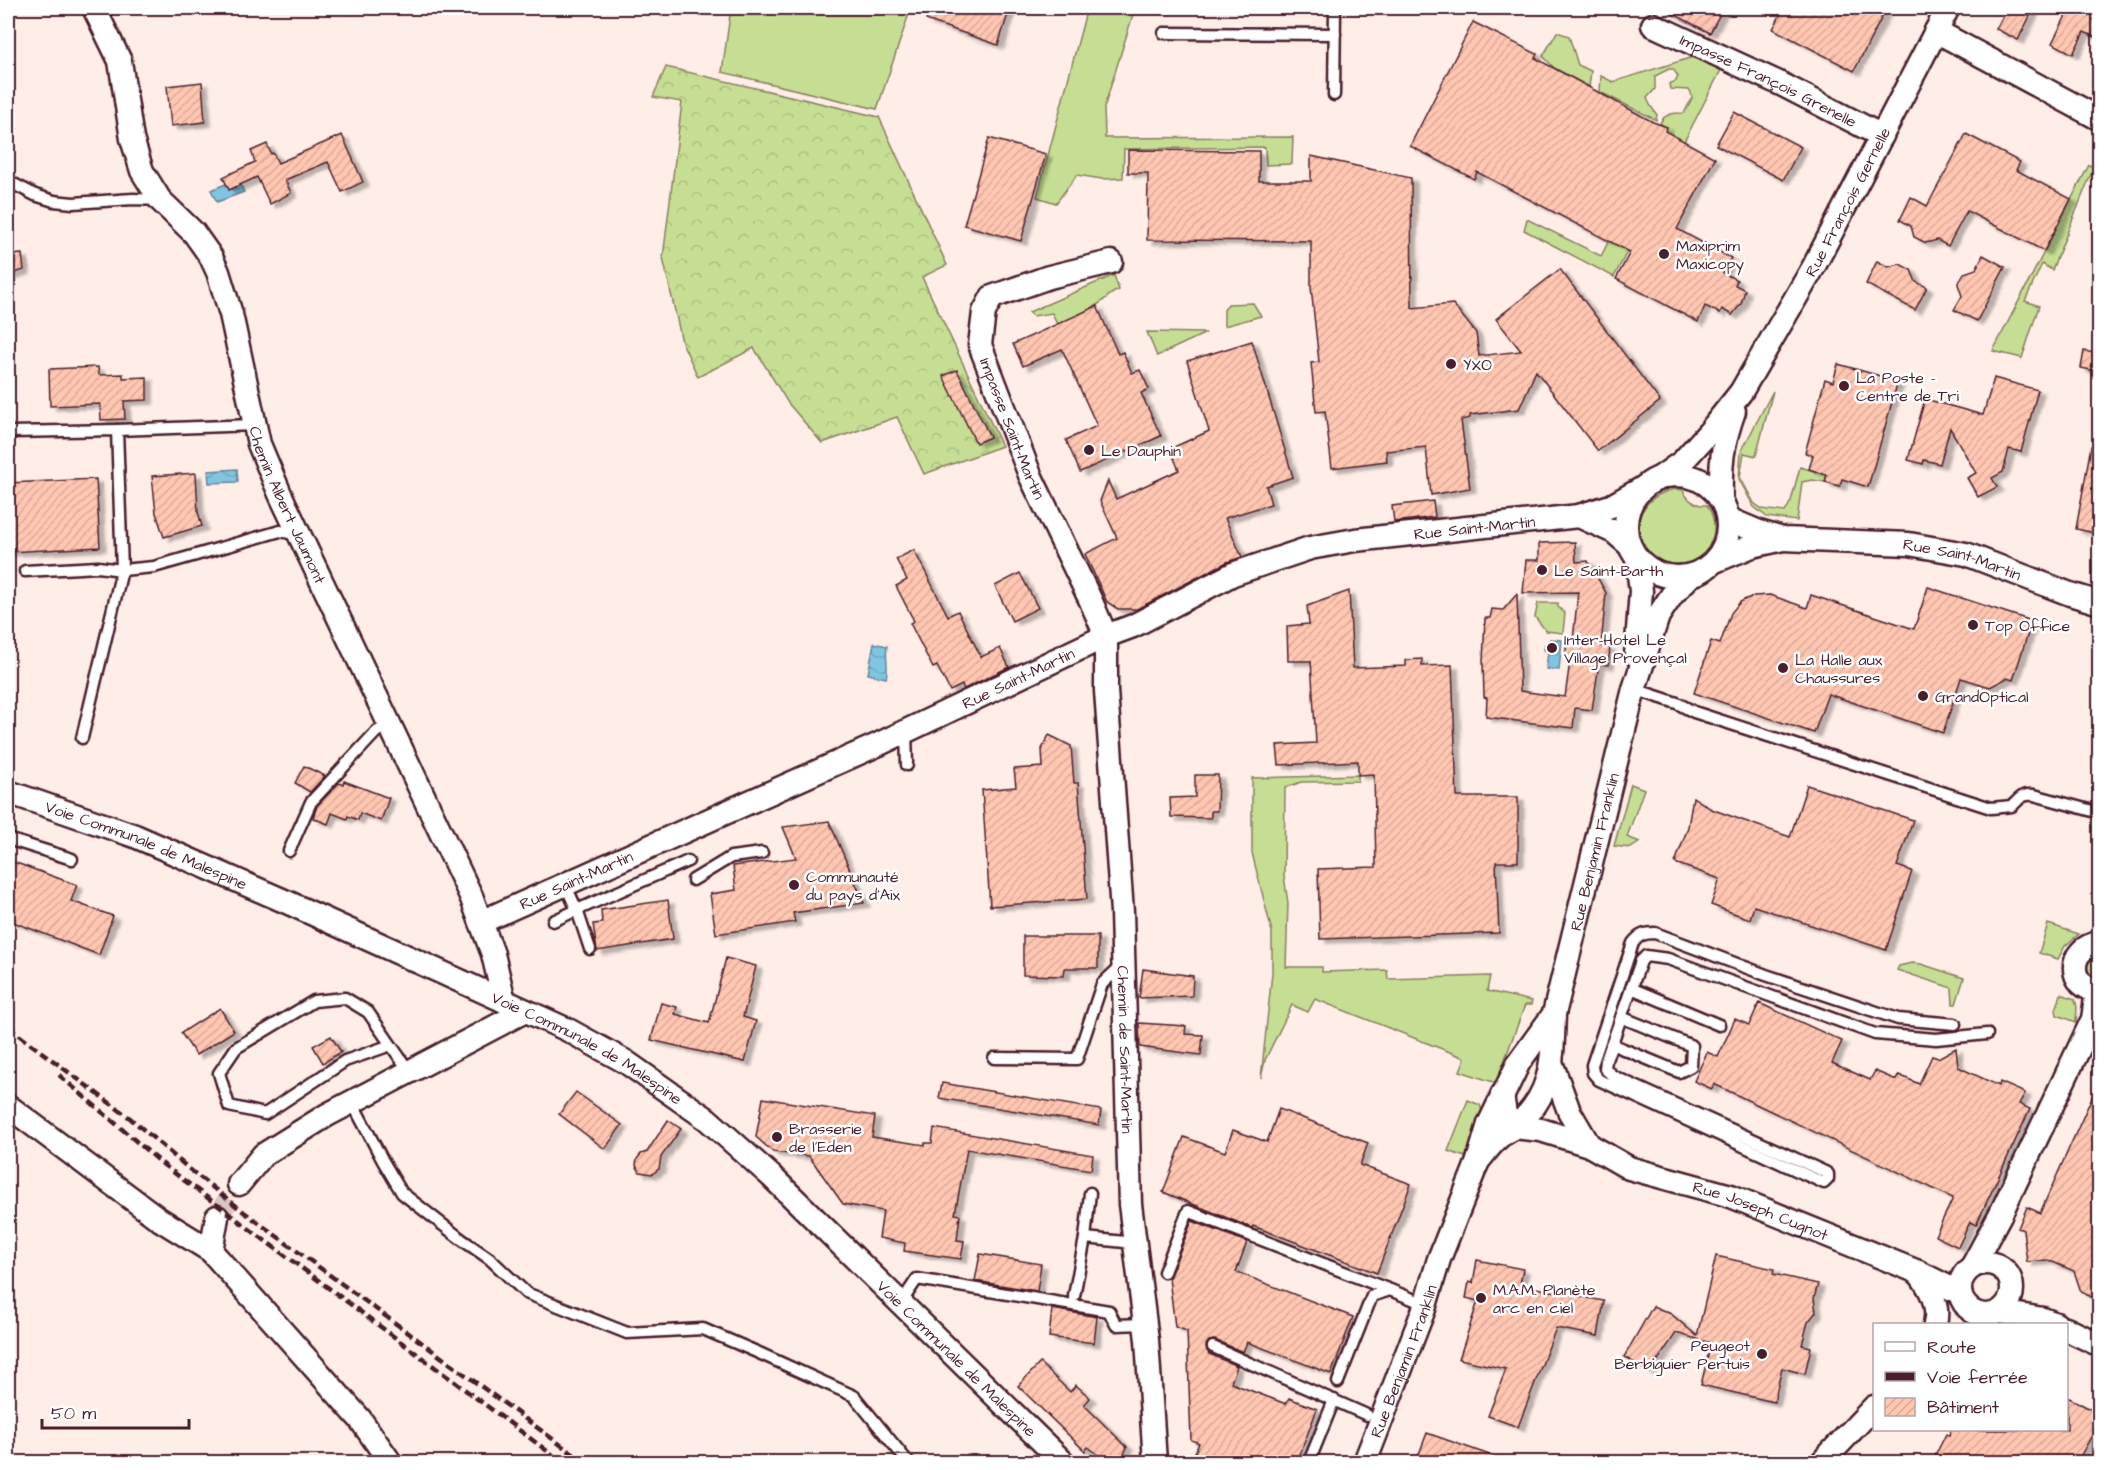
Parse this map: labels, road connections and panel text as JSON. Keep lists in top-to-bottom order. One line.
{"streets":{"street":["Impasse François Grenelle","Rue François Gernelle","Impasse Saint-Martin","Chemin Albert Jaumont","Rue Saint-Martin","Voie Communale de Malespine","Rue Benjamin Franklin","Chemin de Saint-Martin","Rue Joseph Cugnot"]},"crossings":[["Impasse François Grenelle","Rue François Gernelle"],["Rue François Gernelle","Rue Saint-Martin"],["Impasse Saint-Martin","Rue Saint-Martin"],["Impasse Saint-Martin","Chemin de Saint-Martin"],["Chemin Albert Jaumont","Rue Saint-Martin"],["Chemin Albert Jaumont","Voie Communale de Malespine"],["Rue Saint-Martin","Rue Benjamin Franklin"],["Rue Saint-Martin","Chemin de Saint-Martin"]],"places":["Maxiprim Maxicopy","YXO","La Poste - Centre de Tri","Le Dauphin","Le Saint-Barth","Top Office","Inter-Hotel Le Village Provençal","La Halle aux Chaussures","GrandOptical","Communauté du pays d’Aix","Brasserie de l'Eden","M.A.M. Planète arc en ciel","Peugeot Berbiguier Pertuis"],"legend":["Route","Voie ferrée","Bâtiment"],"scale_bar":"50 m"}
